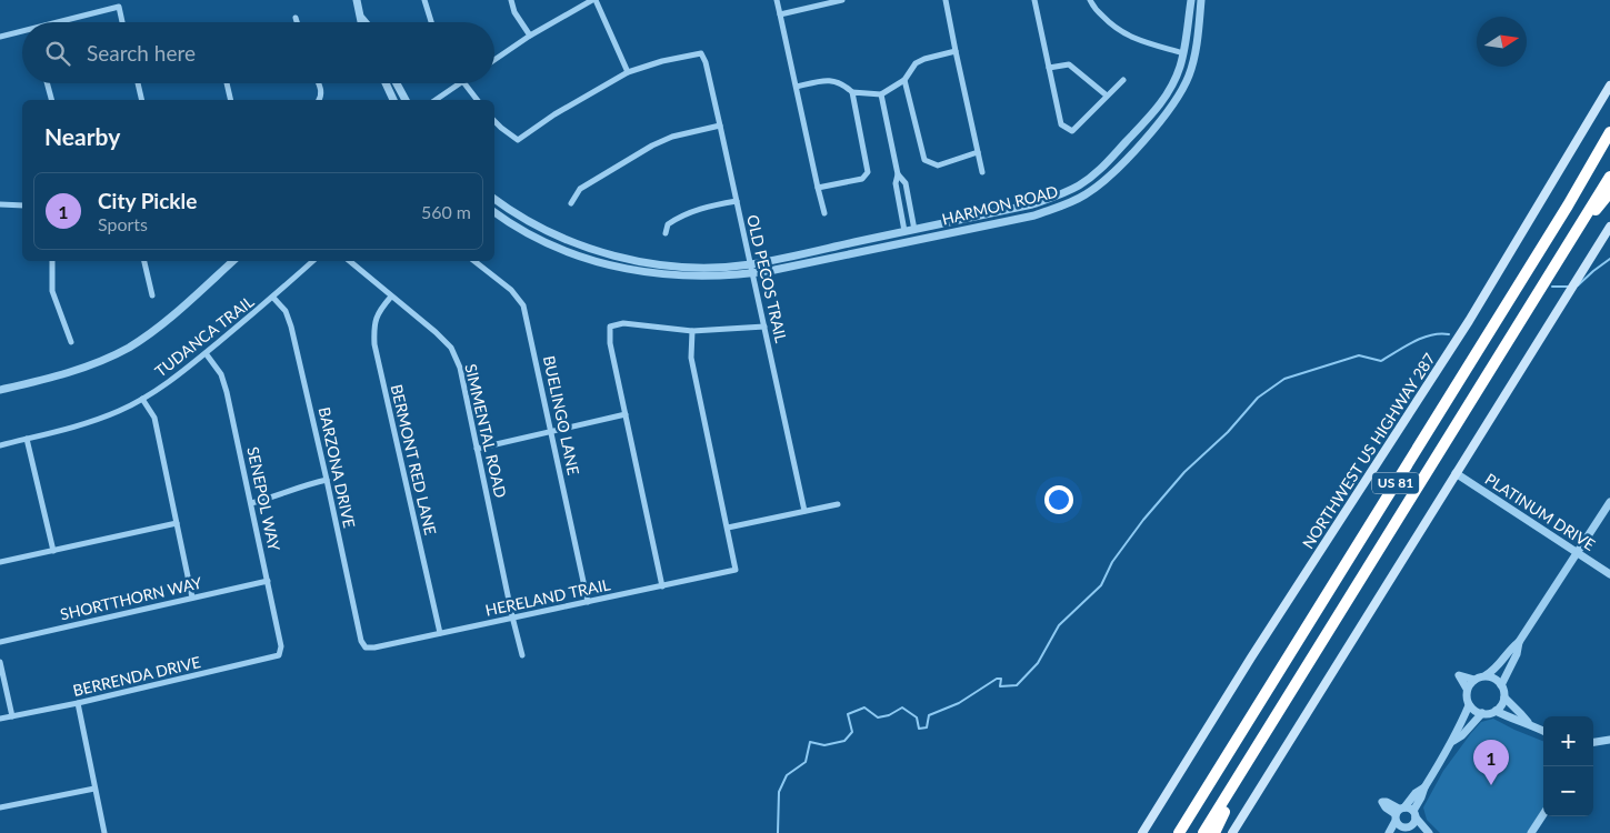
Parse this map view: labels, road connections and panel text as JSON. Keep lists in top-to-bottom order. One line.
{"streets":{"highway":["US 81"],"main road":["NORTHWEST US HIGHWAY 287"],"street":["HARMON ROAD","OLD PECOS TRAIL","TUDANCA TRAIL","BUELINGO LANE","SIMMENTAL ROAD","BERMONT RED LANE","BARZONA DRIVE","SENEPOL WAY","PLATINUM DRIVE","HERELAND TRAIL","SHORTTHORN WAY","BERRENDA DRIVE"]},"crossings":[["HARMON ROAD","OLD PECOS TRAIL"],["TUDANCA TRAIL","BARZONA DRIVE"],["TUDANCA TRAIL","SENEPOL WAY"],["BUELINGO LANE","HERELAND TRAIL"],["SIMMENTAL ROAD","BERMONT RED LANE"],["SIMMENTAL ROAD","HERELAND TRAIL"],["BERMONT RED LANE","HERELAND TRAIL"],["BARZONA DRIVE","HERELAND TRAIL"],["SENEPOL WAY","SHORTTHORN WAY"],["SENEPOL WAY","BERRENDA DRIVE"]],"north":"right","page":{"search":"Search here","heading":"Nearby","list":[{"mark":"1","name":"City Pickle","note":"Sports","value":"560 m"}],"map_buttons":["+","−"],"pins":"1"}}
